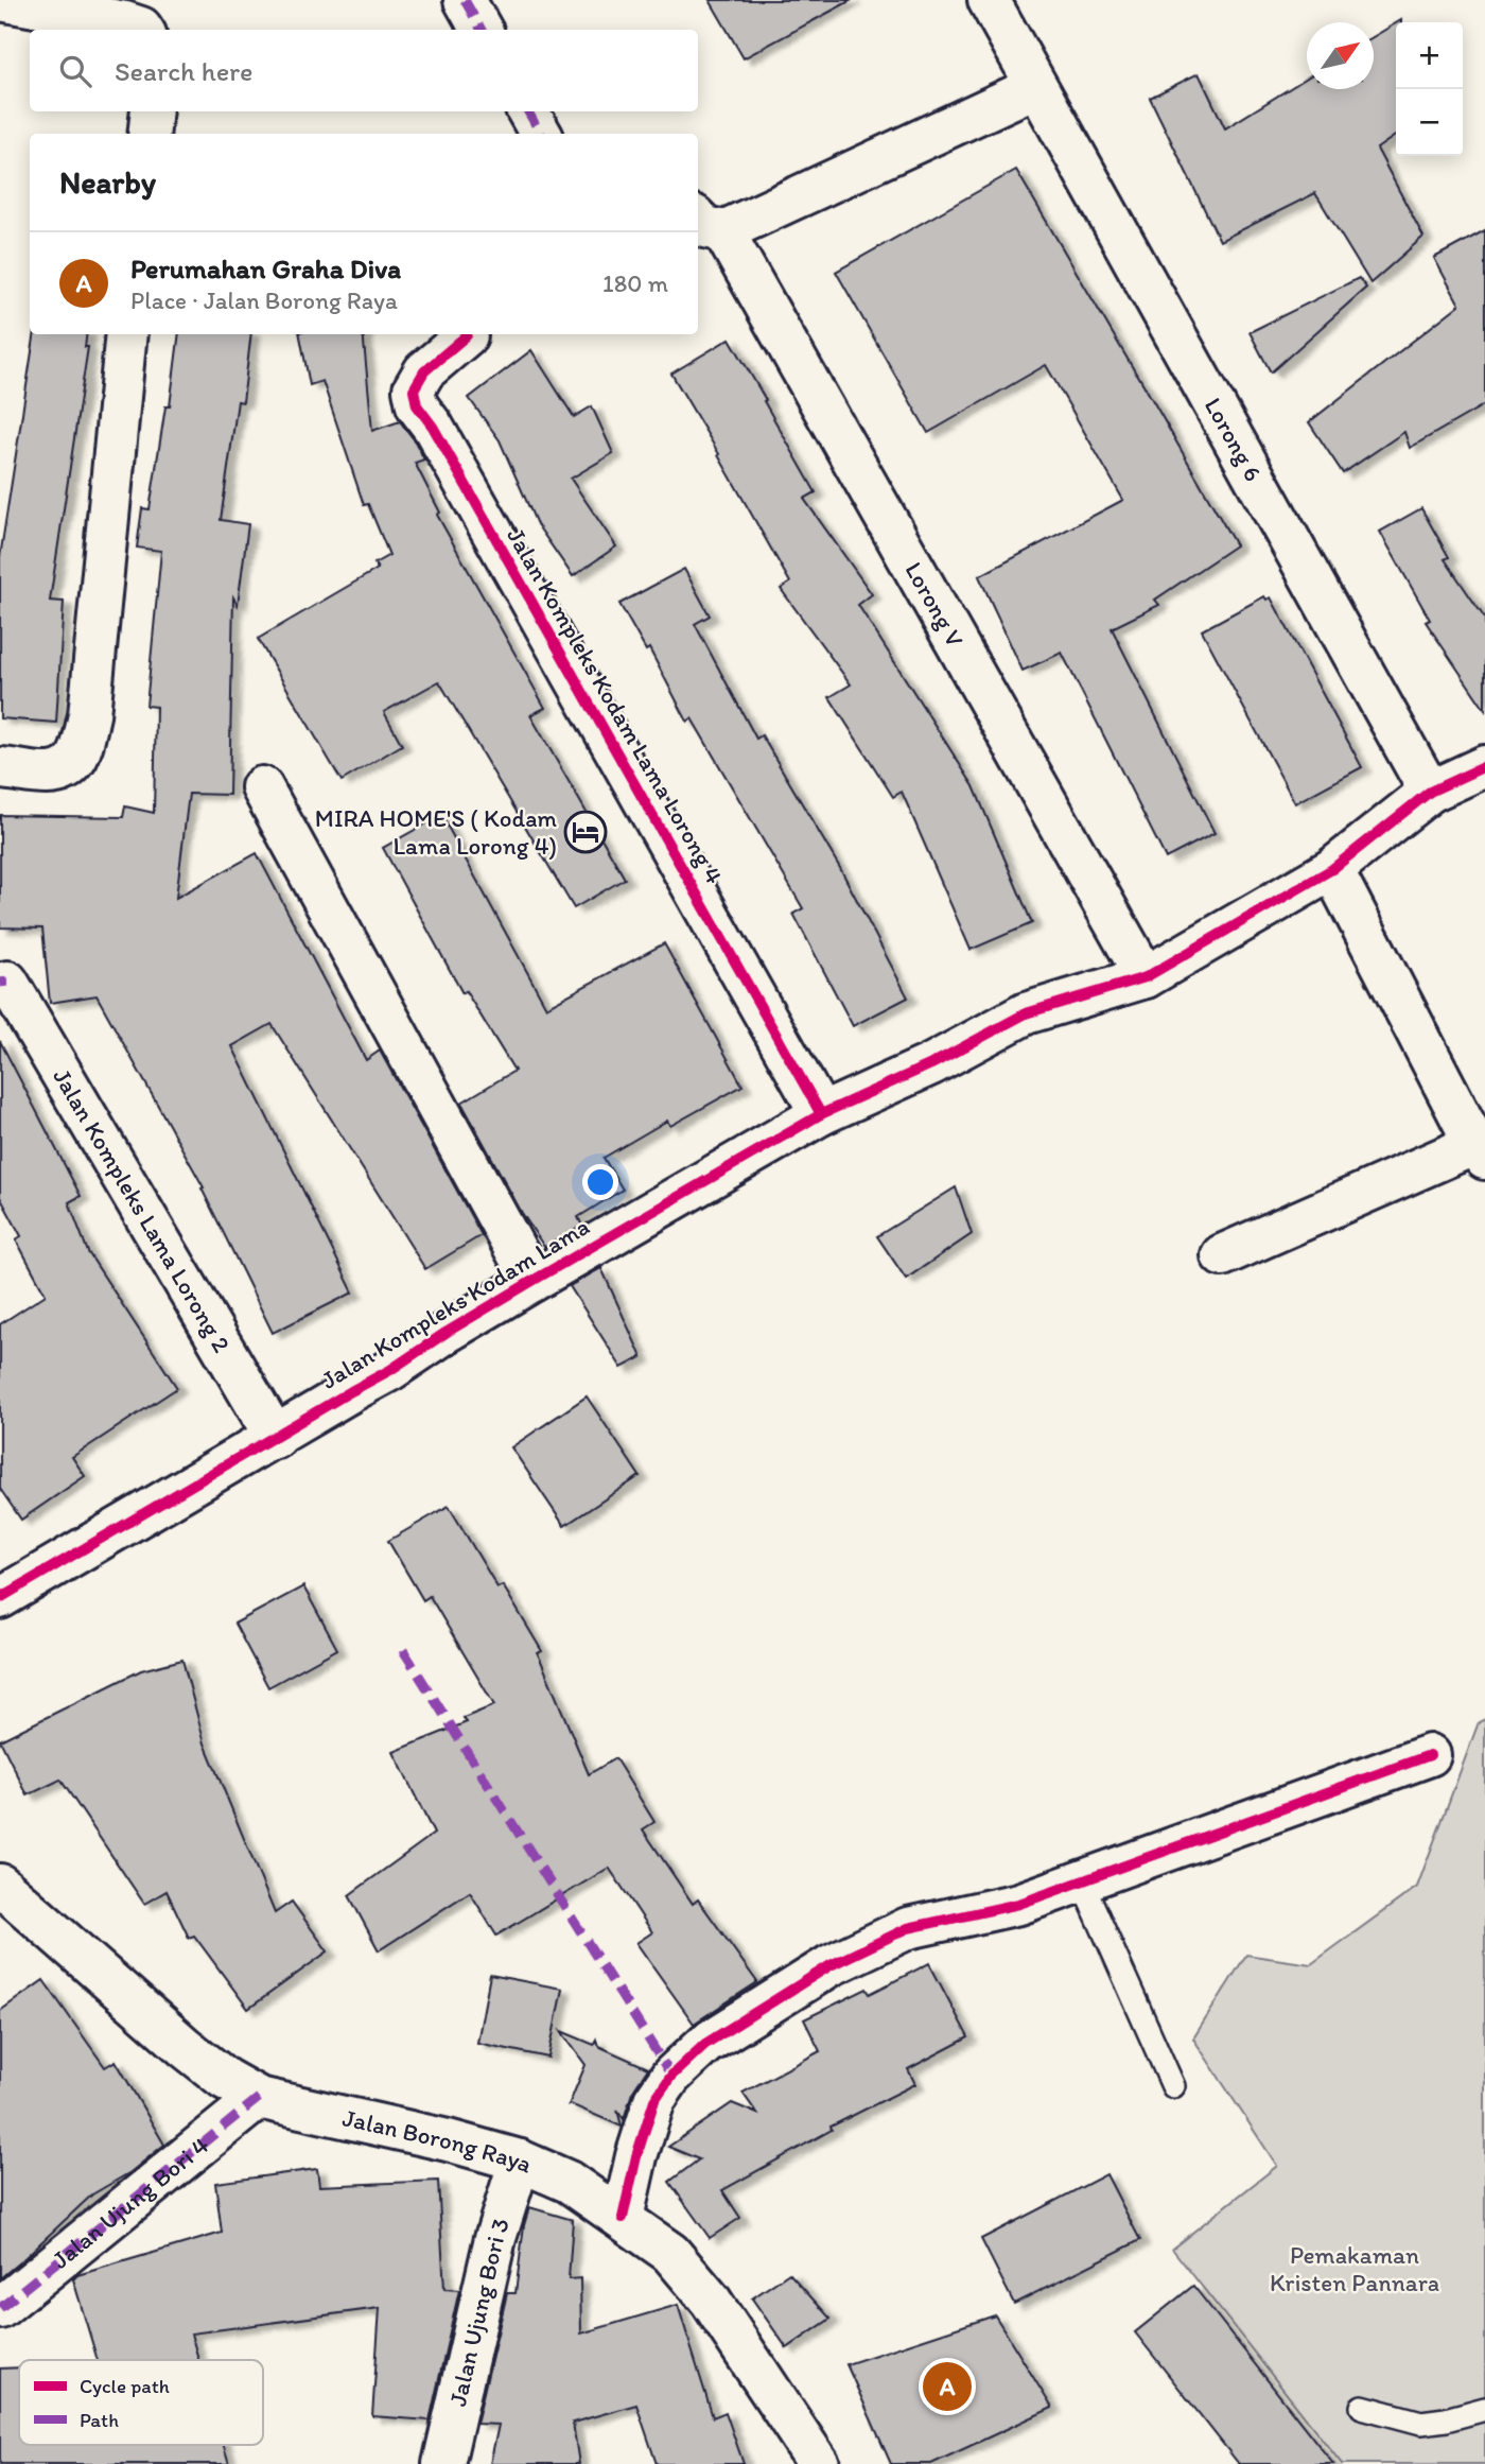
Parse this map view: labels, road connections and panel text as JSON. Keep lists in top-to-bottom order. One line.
{"streets":{"street":["Lorong 6","Lorong V","Jalan Kompleks Kodam Lama Lorong 4","Jalan Kompleks Lama Lorong 2","Jalan Kompleks Kodam Lama","Jalan Borong Raya","Jalan Ujung Bori 4","Jalan Ujung Bori 3"]},"crossings":[["Lorong 6","Jalan Kompleks Kodam Lama"],["Lorong V","Jalan Kompleks Kodam Lama"],["Jalan Kompleks Kodam Lama Lorong 4","Jalan Kompleks Kodam Lama"],["Jalan Kompleks Lama Lorong 2","Jalan Kompleks Kodam Lama"],["Jalan Borong Raya","Jalan Ujung Bori 4"],["Jalan Borong Raya","Jalan Ujung Bori 3"]],"parks":["Pemakaman Kristen Pannara"],"places":{"hotel":["MIRA HOME'S ( Kodam Lama Lorong 4)"]},"legend":["Cycle path","Path"],"north":"top right","page":{"map_buttons":["+","−"],"search":"Search here","heading":"Nearby","list":[{"mark":"A","name":"Perumahan Graha Diva","note":"Place · Jalan Borong Raya","value":"180 m"}],"pins":"A"}}
